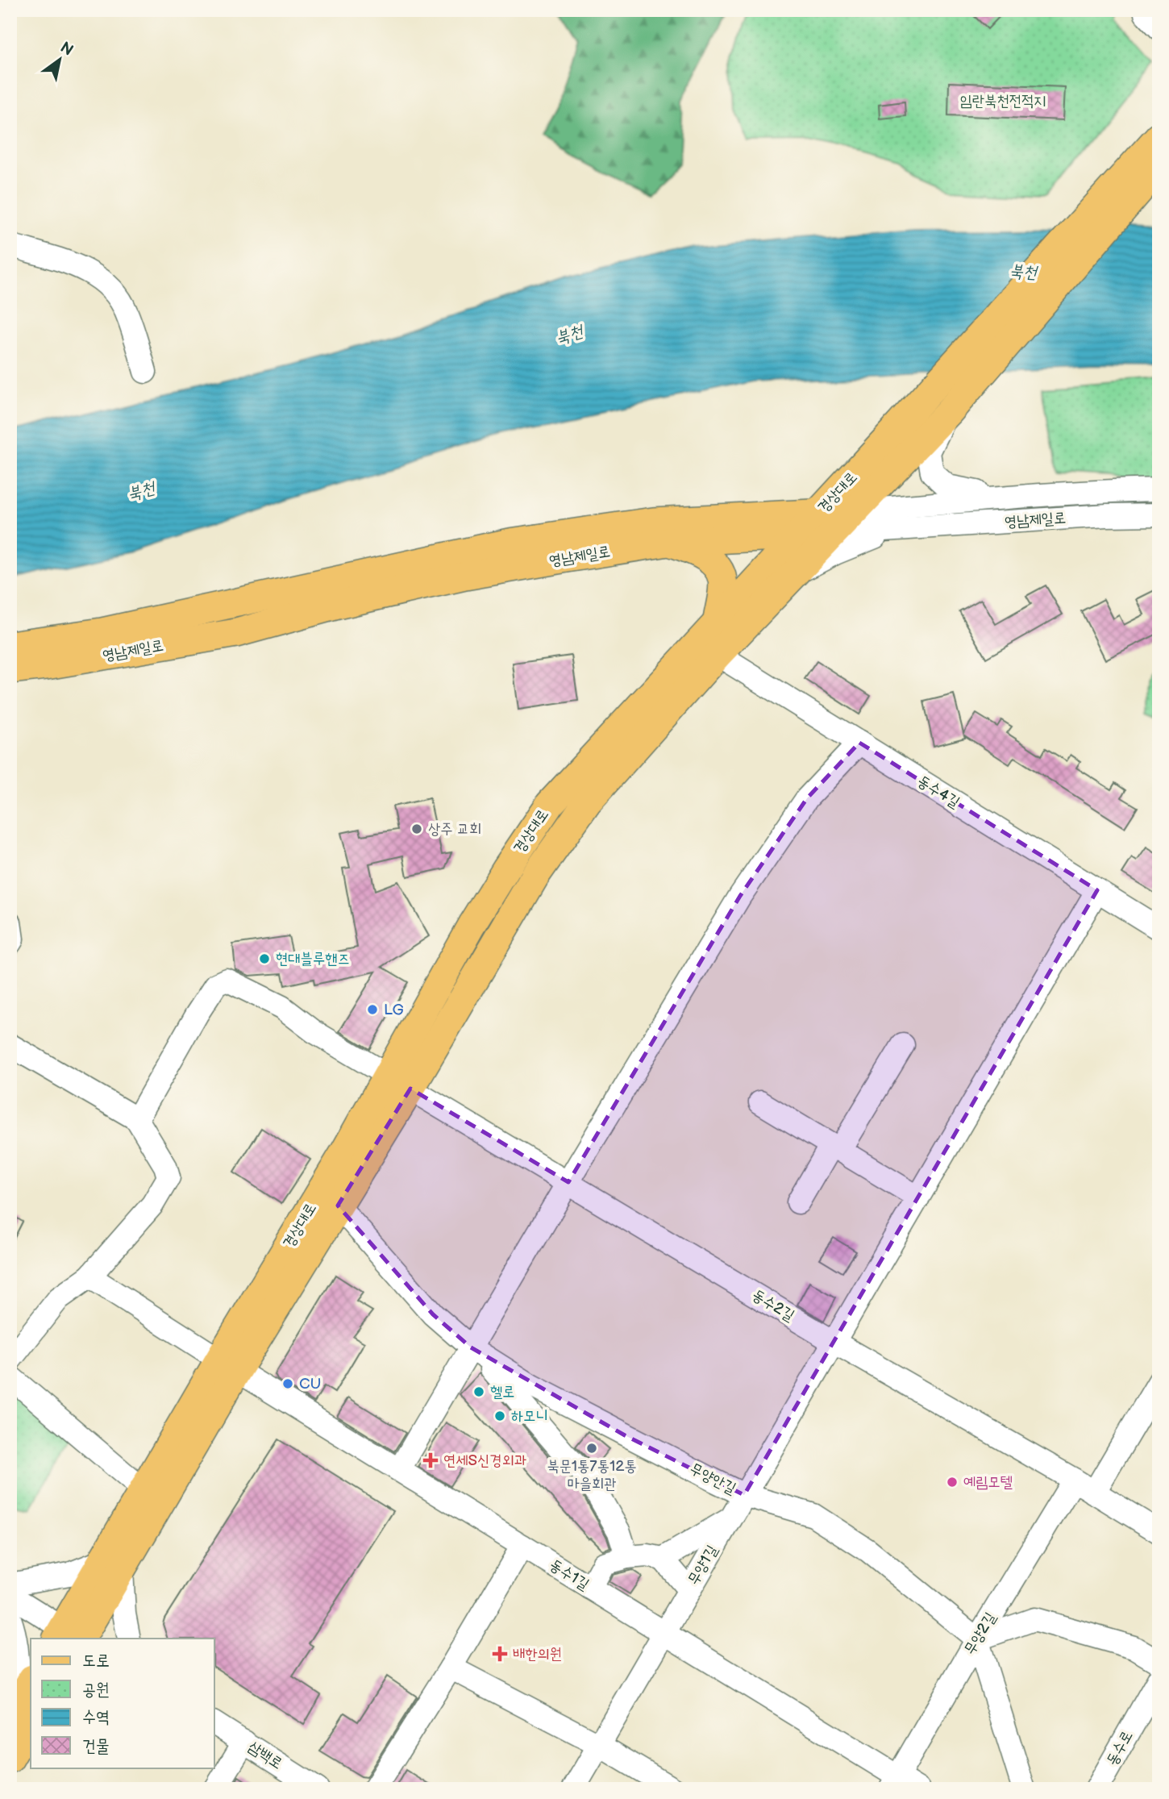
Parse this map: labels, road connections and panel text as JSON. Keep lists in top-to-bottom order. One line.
{"streets":{"main road":["경상대로","영남제일로"],"street":["동수4길","동수2길","무양안길","무양1길","동수1길","무양2길","동수로","삼백로"]},"crossings":[["경상대로","영남제일로"],["경상대로","동수4길"],["경상대로","동수2길"],["경상대로","무양안길"],["경상대로","동수1길"],["동수4길","무양1길"],["동수2길","무양1길"],["동수2길","무양2길"],["무양안길","무양1길"],["무양안길","무양2길"],["무양1길","동수1길"],["동수1길","무양2길"]],"water":["북천"],"parks":["임란북천전적지"],"places":{"other":["상주 교회","현대블루핸즈","LG","CU","헬로","하모니","북문1통7통12통 마을회관","예림모텔"],"health":["연세S신경외과","배한의원"]},"legend":["도로","공원","수역","건물"],"north":"top right"}
